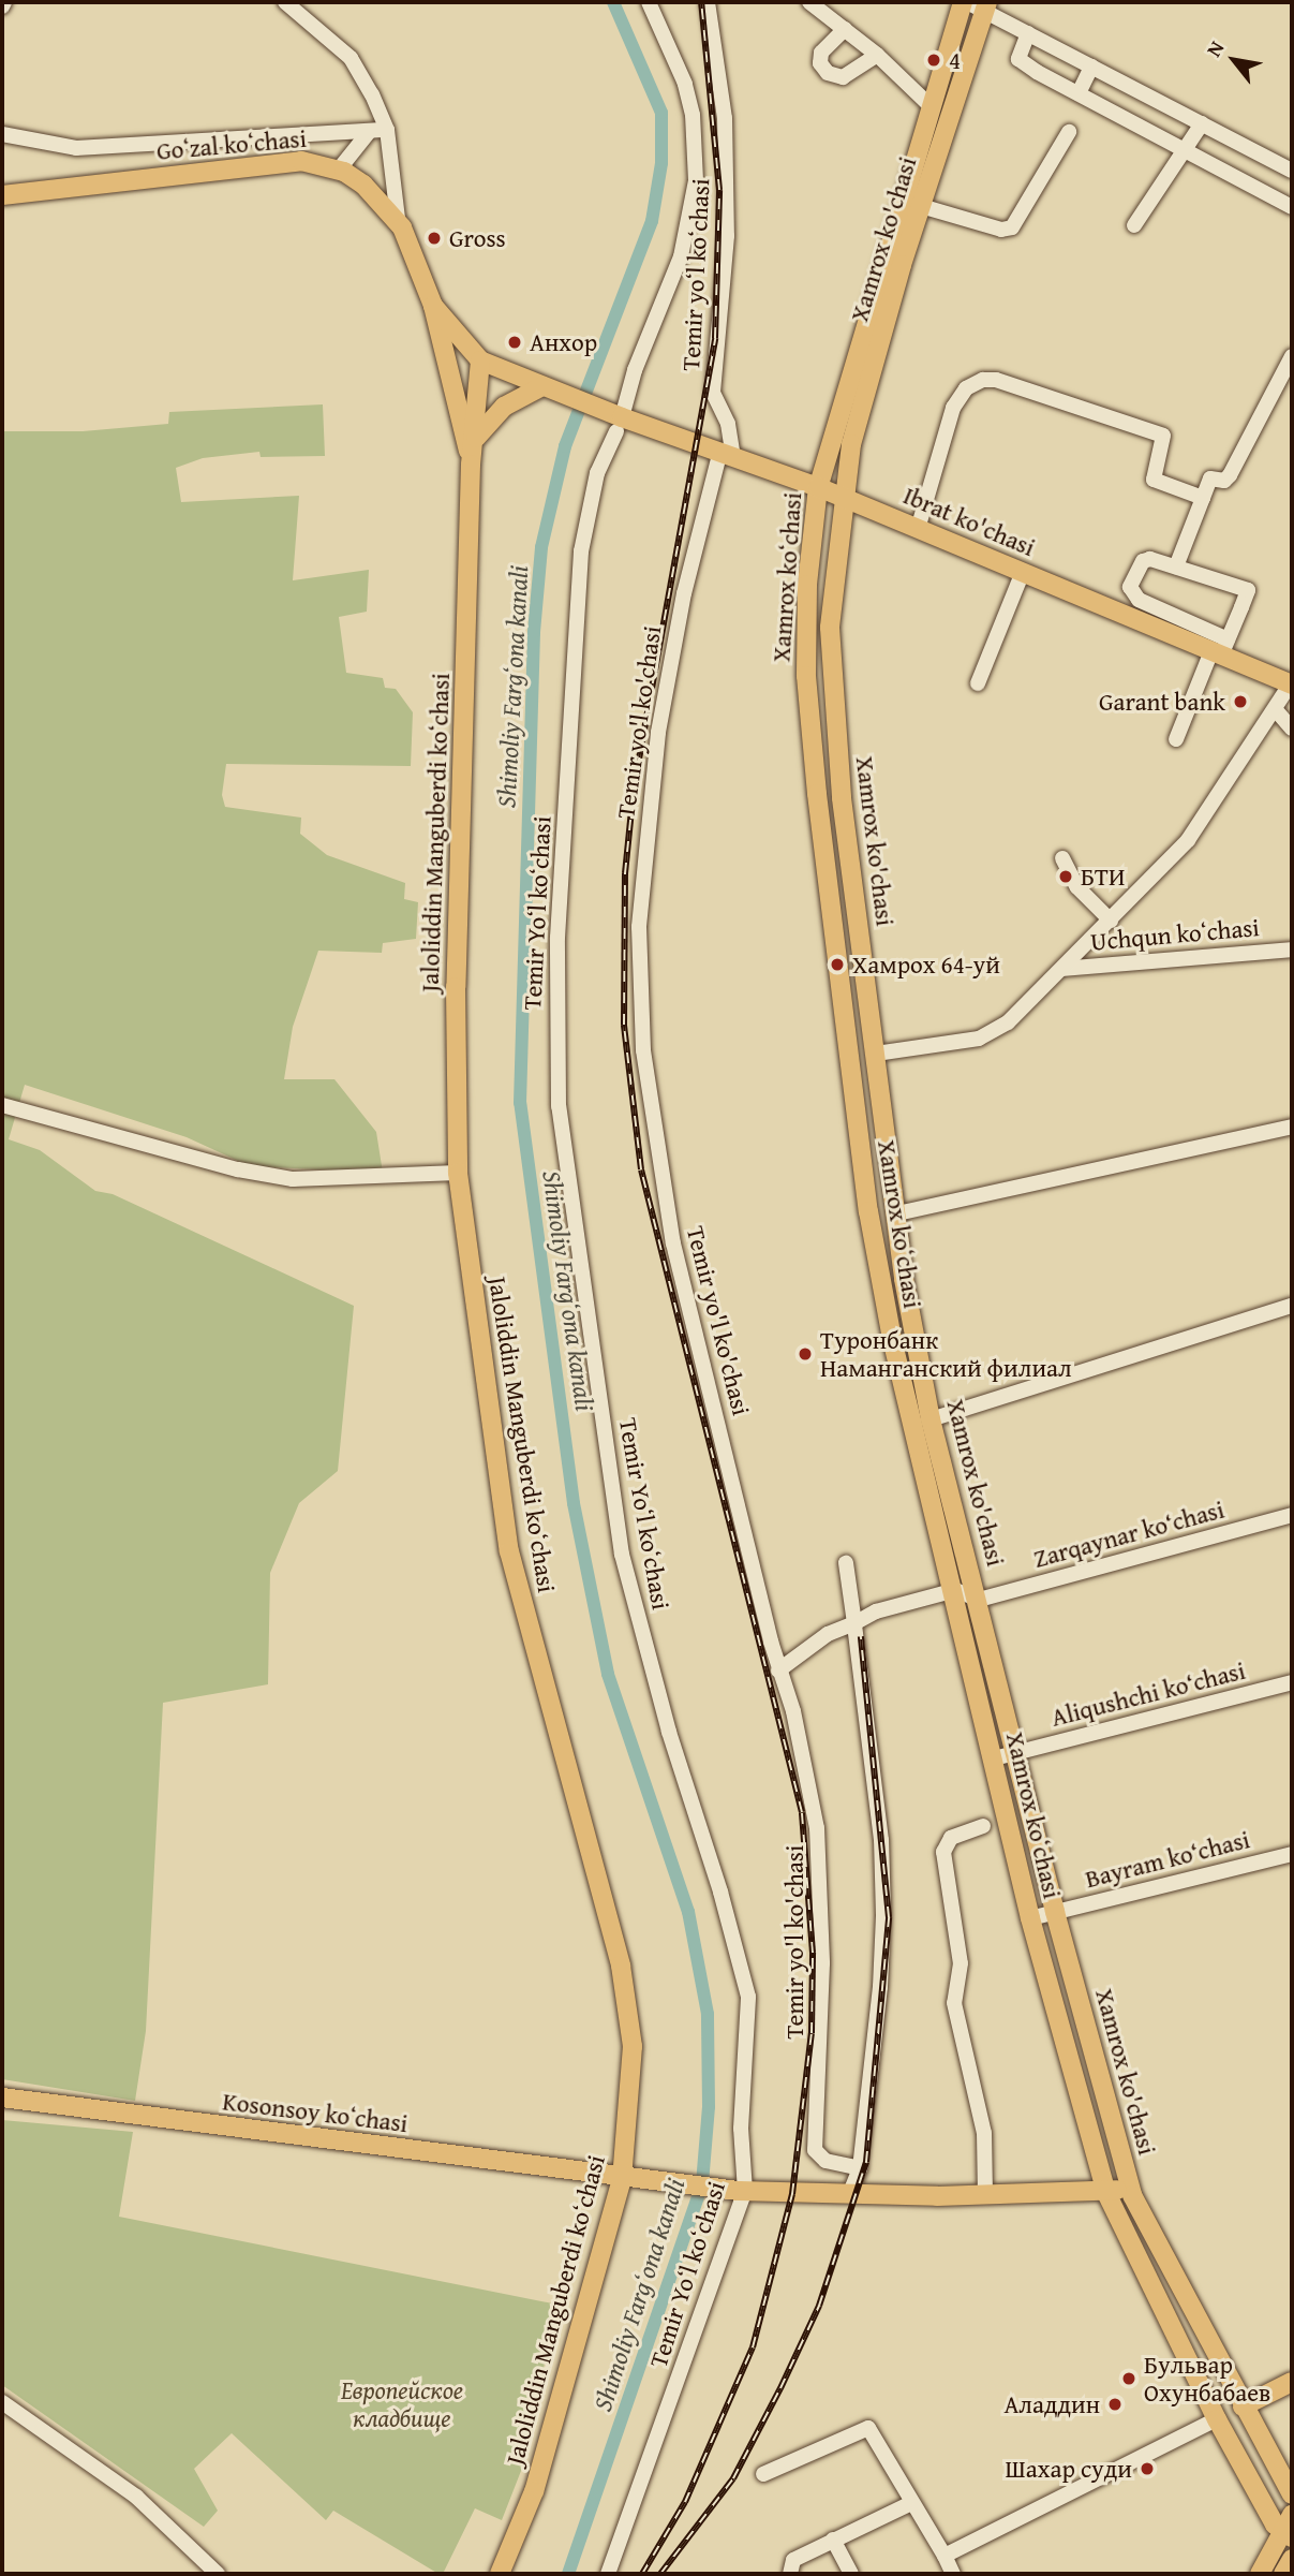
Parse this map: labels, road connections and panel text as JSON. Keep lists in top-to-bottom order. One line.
{"streets":{"main road":["Goʻzal koʻchasi","Xamrox ko'chasi","Ibrat ko'chasi","Xamrox koʻchasi","Jaloliddin Manguberdi koʻchasi","Kosonsoy koʻchasi"],"street":["Temir yoʻl koʻchasi","Temir yo'l ko'chasi","Temir Yoʻl koʻchasi","Uchqun koʻchasi","Zarqaynar ko‘chasi","Aliqushchi ko‘chasi","Bayram ko‘chasi"]},"crossings":[["Xamrox ko'chasi","Ibrat ko'chasi"],["Xamrox ko'chasi","Zarqaynar ko‘chasi"],["Xamrox ko'chasi","Aliqushchi ko‘chasi"],["Xamrox ko'chasi","Bayram ko‘chasi"],["Xamrox ko'chasi","Kosonsoy koʻchasi"],["Temir yoʻl koʻchasi","Ibrat ko'chasi"],["Temir yoʻl koʻchasi","Temir yo'l ko'chasi"],["Ibrat ko'chasi","Xamrox koʻchasi"],["Ibrat ko'chasi","Temir yo'l ko'chasi"],["Ibrat ko'chasi","Jaloliddin Manguberdi koʻchasi"],["Ibrat ko'chasi","Temir Yoʻl koʻchasi"],["Xamrox koʻchasi","Aliqushchi ko‘chasi"],["Xamrox koʻchasi","Bayram ko‘chasi"],["Xamrox koʻchasi","Kosonsoy koʻchasi"],["Jaloliddin Manguberdi koʻchasi","Kosonsoy koʻchasi"],["Temir Yoʻl koʻchasi","Kosonsoy koʻchasi"]],"water":["Shimoliy Fargʻona kanali"],"parks":["Европейское кладбище"],"places":["4","Gross","Анхор","Garant bank","БТИ","Хамрох 64-уй","Туронбанк Наманганский филиал","Бульвар Охунбабаев","Аладдин","Шахар суди"],"north":"top left"}
